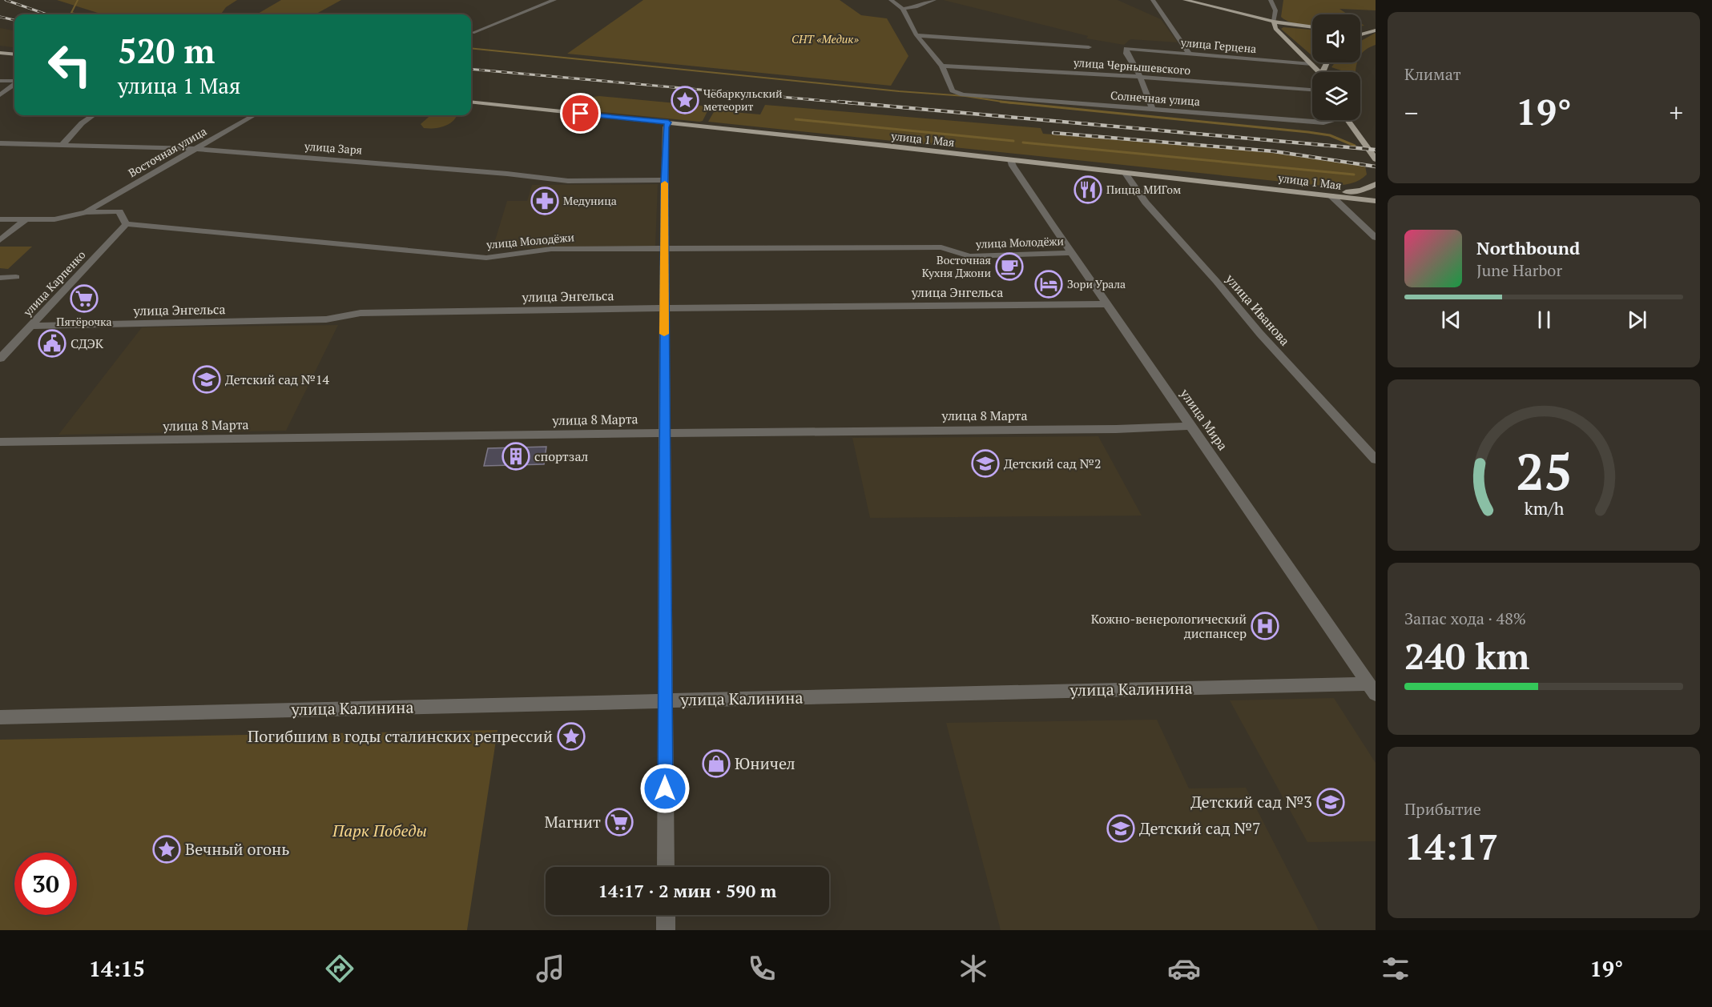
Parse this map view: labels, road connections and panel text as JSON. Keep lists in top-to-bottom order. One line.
{"streets":{"main road":["улица 1 Мая"],"street":["улица Герцена","улица Чернышевского","Солнечная улица","улица Заря","Восточная улица","улица Молодёжи","улица Карпенко","улица Энгельса","улица Иванова","улица 8 Марта","улица Мира","улица Калинина"]},"crossings":[["улица Герцена","улица Чернышевского"],["улица Чернышевского","Солнечная улица"],["улица 1 Мая","улица Иванова"],["улица 1 Мая","улица Мира"],["улица Заря","Восточная улица"],["улица Молодёжи","улица Карпенко"],["улица Молодёжи","улица Мира"],["улица Карпенко","улица Энгельса"],["улица Энгельса","улица Мира"],["улица 8 Марта","улица Мира"],["улица Мира","улица Калинина"]],"parks":["СНТ «Медик»","Парк Победы"],"places":{"place":["Чебаркульский метеорит","Погибшим в годы сталинских репрессий","Вечный огонь"],"restaurant":["Пицца МИГом"],"pharmacy":["Медуница"],"cafe":["Восточная Кухня Джони"],"hotel":["Зори Урала"],"supermarket":["Пятёрочка","Магнит"],"public building":["СДЭК"],"school or university":["Детский сад №14","Детский сад №2","Детский сад №3","Детский сад №7"],"building":["спортзал"],"hospital":["Кожно-венерологический диспансер"],"shop":["Юничел"]},"page":{"tile":["Климат",["Запас хода · 48%","240 km"],["Прибытие","14:17"]],"turn":["520 m","улица 1 Мая"],"heat":["−","19°","+"],"song":["Northbound","June Harbor"],"limit":"30","trip":"14:17 · 2 мин · 590 m","tabs":["14:15","19°"],"gauge":["25","km/h"]}}
